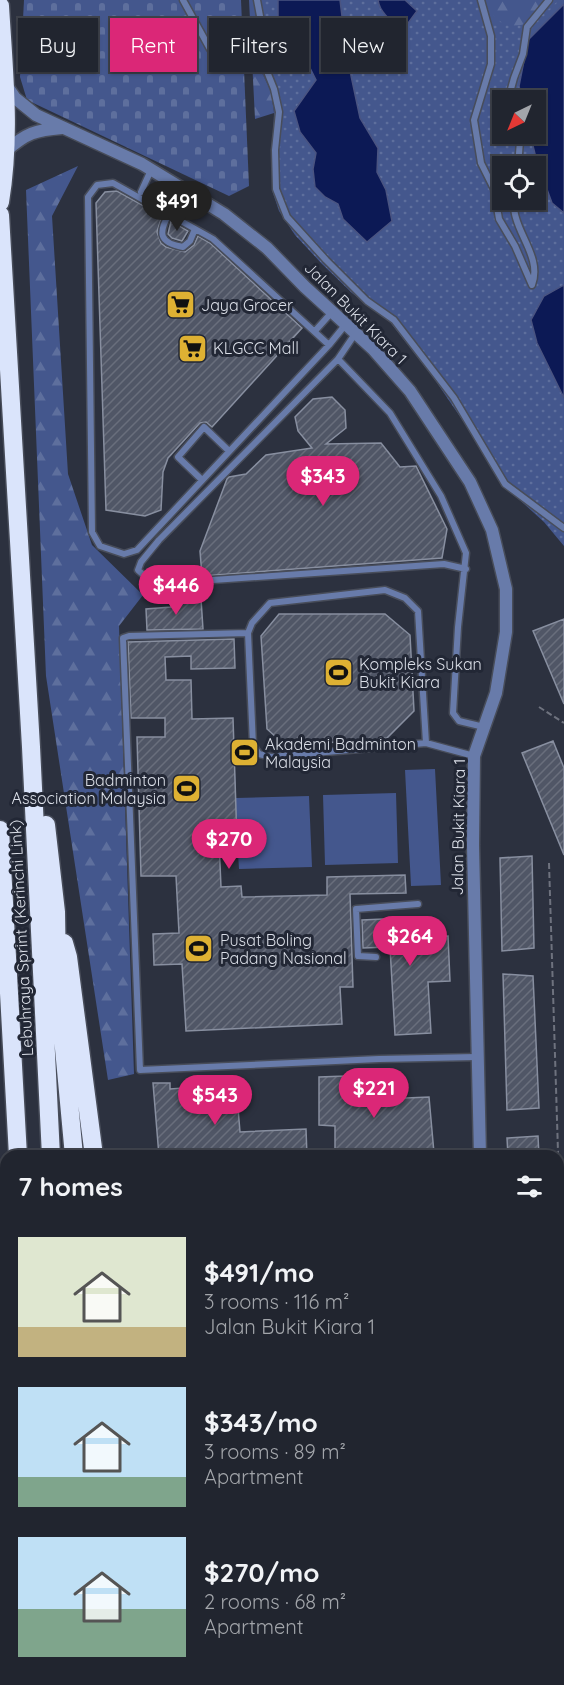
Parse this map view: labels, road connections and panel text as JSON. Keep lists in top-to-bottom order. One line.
{"streets":{"highway":["Lebuhraya Sprint (Kerinchi Link)"],"street":["Jalan Bukit Kiara 1"]},"places":{"supermarket":["Jaya Grocer","KLGCC Mall"],"sports":["Kompleks Sukan Bukit Kiara","Akademi Badminton Malaysia","Badminton Association Malaysia","Pusat Boling Padang Nasional"]},"north":"bottom left","page":{"chip":["Buy","Rent","Filters","New"],"price":["$491","$343","$446","$270","$264","$221","$543"],"heading":"7 homes","list":[{"name":"$491/mo","note":"3 rooms · 116 m² · Jalan Bukit Kiara 1"},{"name":"$343/mo","note":"3 rooms · 89 m² · Apartment"},{"name":"$270/mo","note":"2 rooms · 68 m² · Apartment"}]}}
